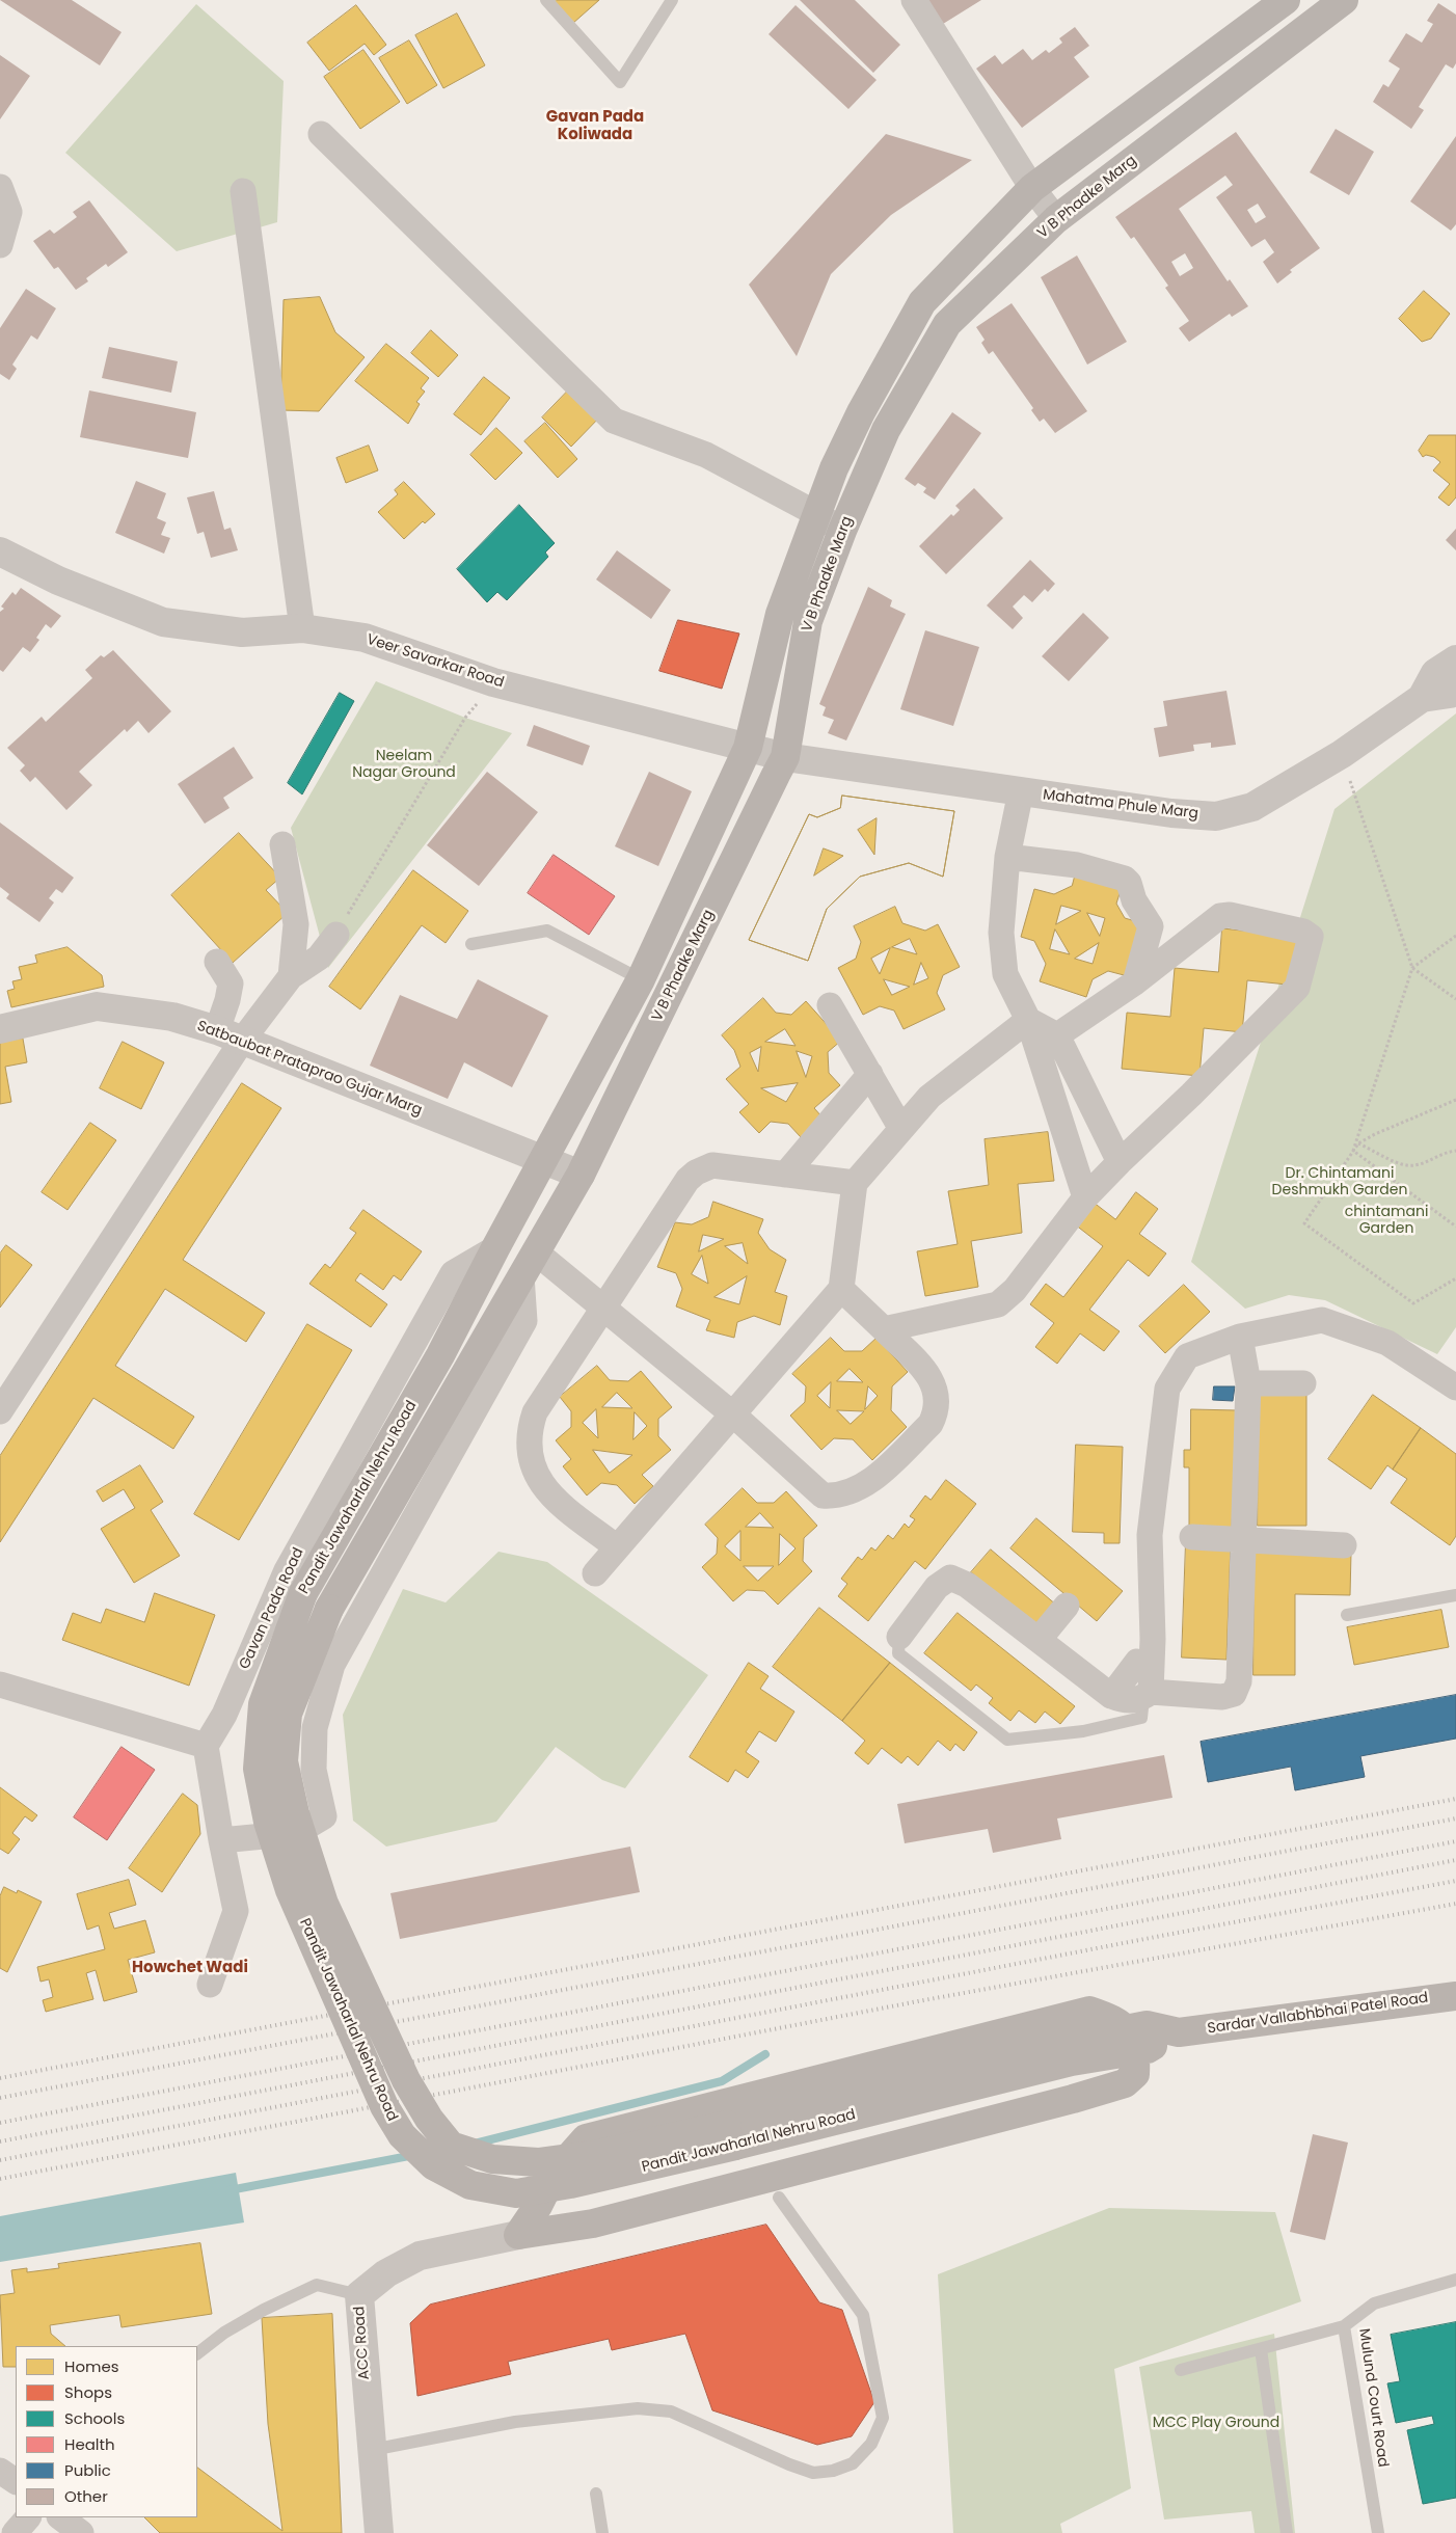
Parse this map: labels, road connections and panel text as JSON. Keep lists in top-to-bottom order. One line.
{"streets":{"main road":["V B Phadke Marg","Pandit Jawaharlal Nehru Road","Sardar Vallabhbhai Patel Road"],"street":["Veer Savarkar Road","Mahatma Phule Marg","Satbaubat Prataprao Gujar Marg","Gavan Pada Road","ACC Road"],"lane":["Mulund Court Road"]},"crossings":[["V B Phadke Marg","Veer Savarkar Road"],["V B Phadke Marg","Mahatma Phule Marg"],["V B Phadke Marg","Satbaubat Prataprao Gujar Marg"],["V B Phadke Marg","Pandit Jawaharlal Nehru Road"],["Veer Savarkar Road","Mahatma Phule Marg"],["Pandit Jawaharlal Nehru Road","Gavan Pada Road"],["Pandit Jawaharlal Nehru Road","Sardar Vallabhbhai Patel Road"]],"districts":["Gavan Pada Koliwada","Howchet Wadi"],"parks":["Neelam Nagar Ground","Dr. Chintamani Deshmukh Garden","chintamani Garden","MCC Play Ground"],"legend":["Homes","Shops","Schools","Health","Public","Other"]}
